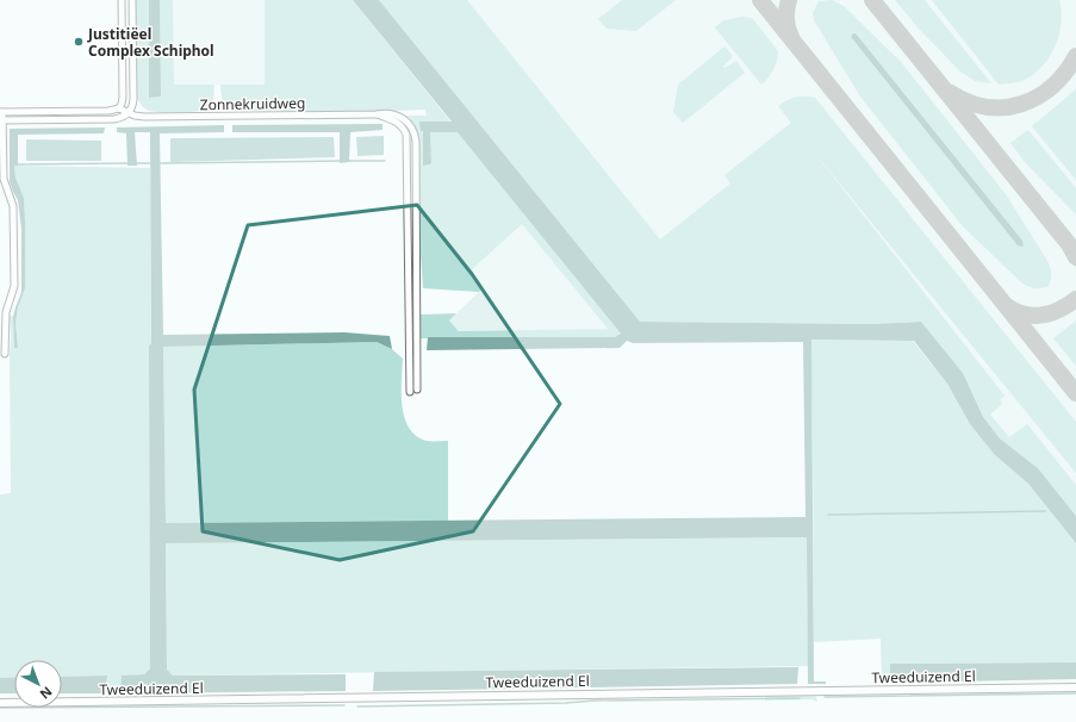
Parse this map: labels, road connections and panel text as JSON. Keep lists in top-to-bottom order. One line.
{"streets":{"street":["Zonnekruidweg","Tweeduizend El"]},"places":["Justitiëel Complex Schiphol"],"north":"bottom right"}
